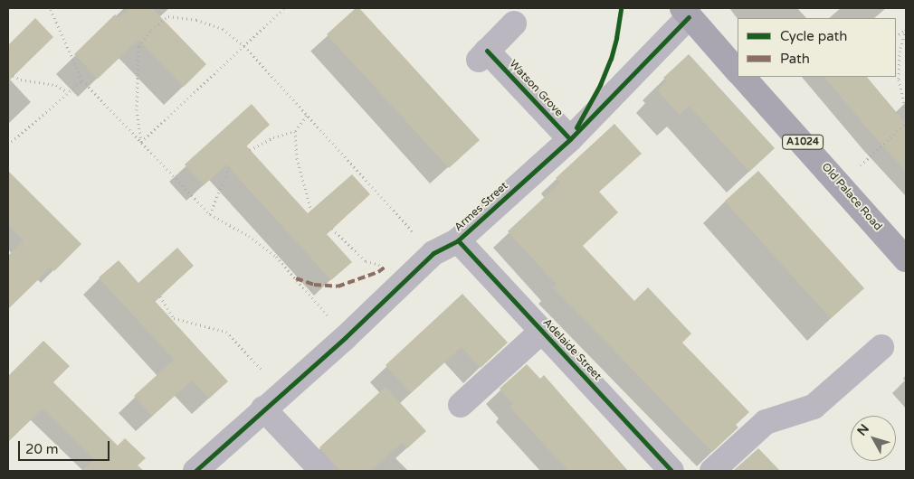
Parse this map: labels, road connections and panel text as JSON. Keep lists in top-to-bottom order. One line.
{"streets":{"main road":["A1024","Old Palace Road"],"street":["Watson Grove","Armes Street","Adelaide Street"]},"crossings":[["Watson Grove","Armes Street"],["Armes Street","Adelaide Street"]],"legend":["Cycle path","Path"],"scale_bar":"20 m","north":"top left"}
